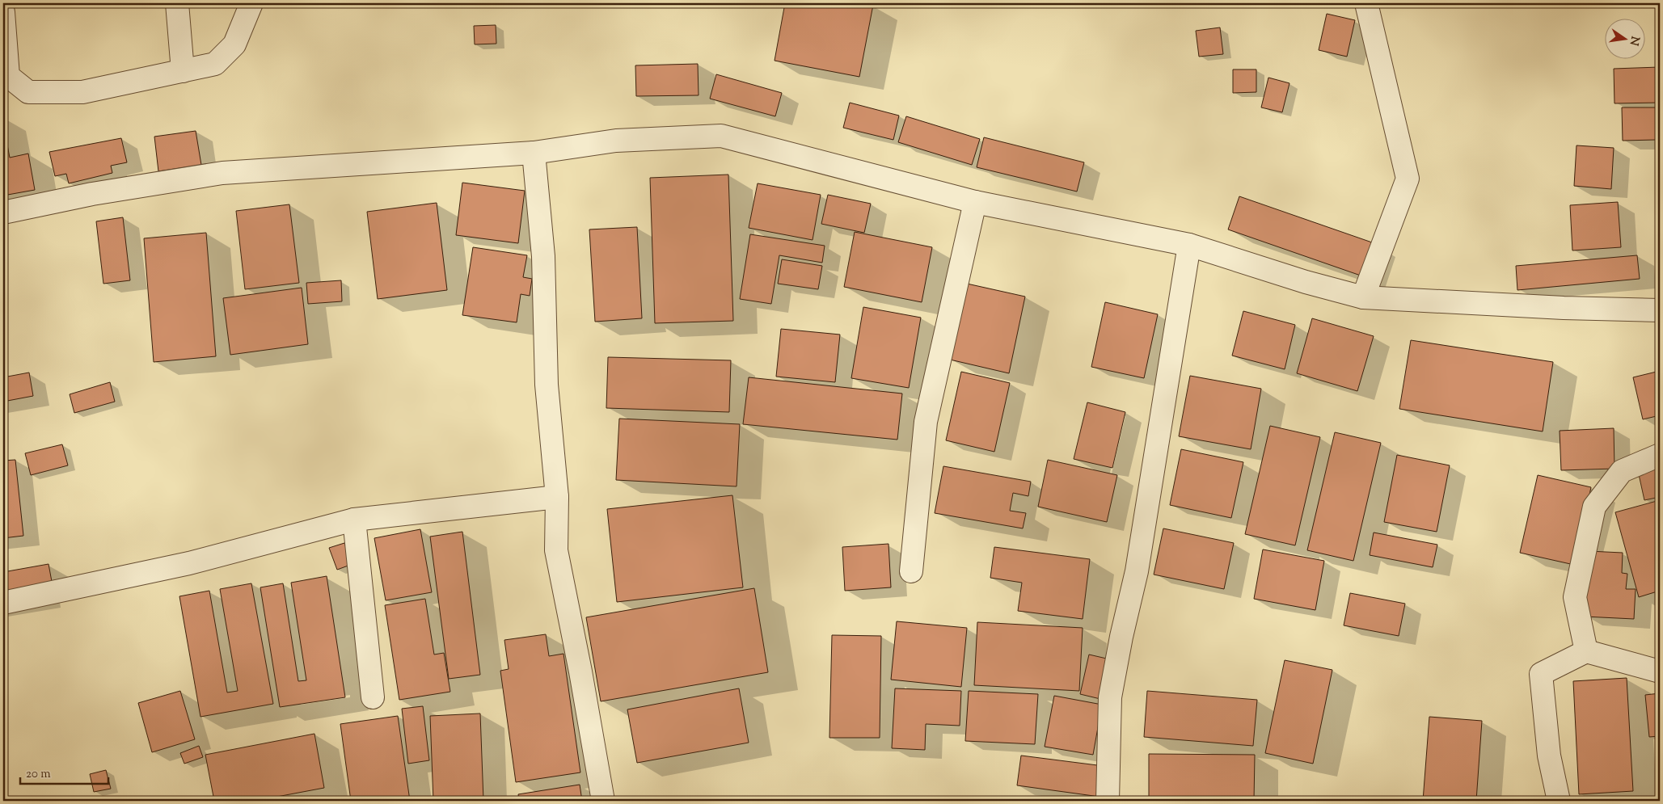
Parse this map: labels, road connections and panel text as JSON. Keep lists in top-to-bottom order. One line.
{"scale_bar":"20 m","north":"right"}
